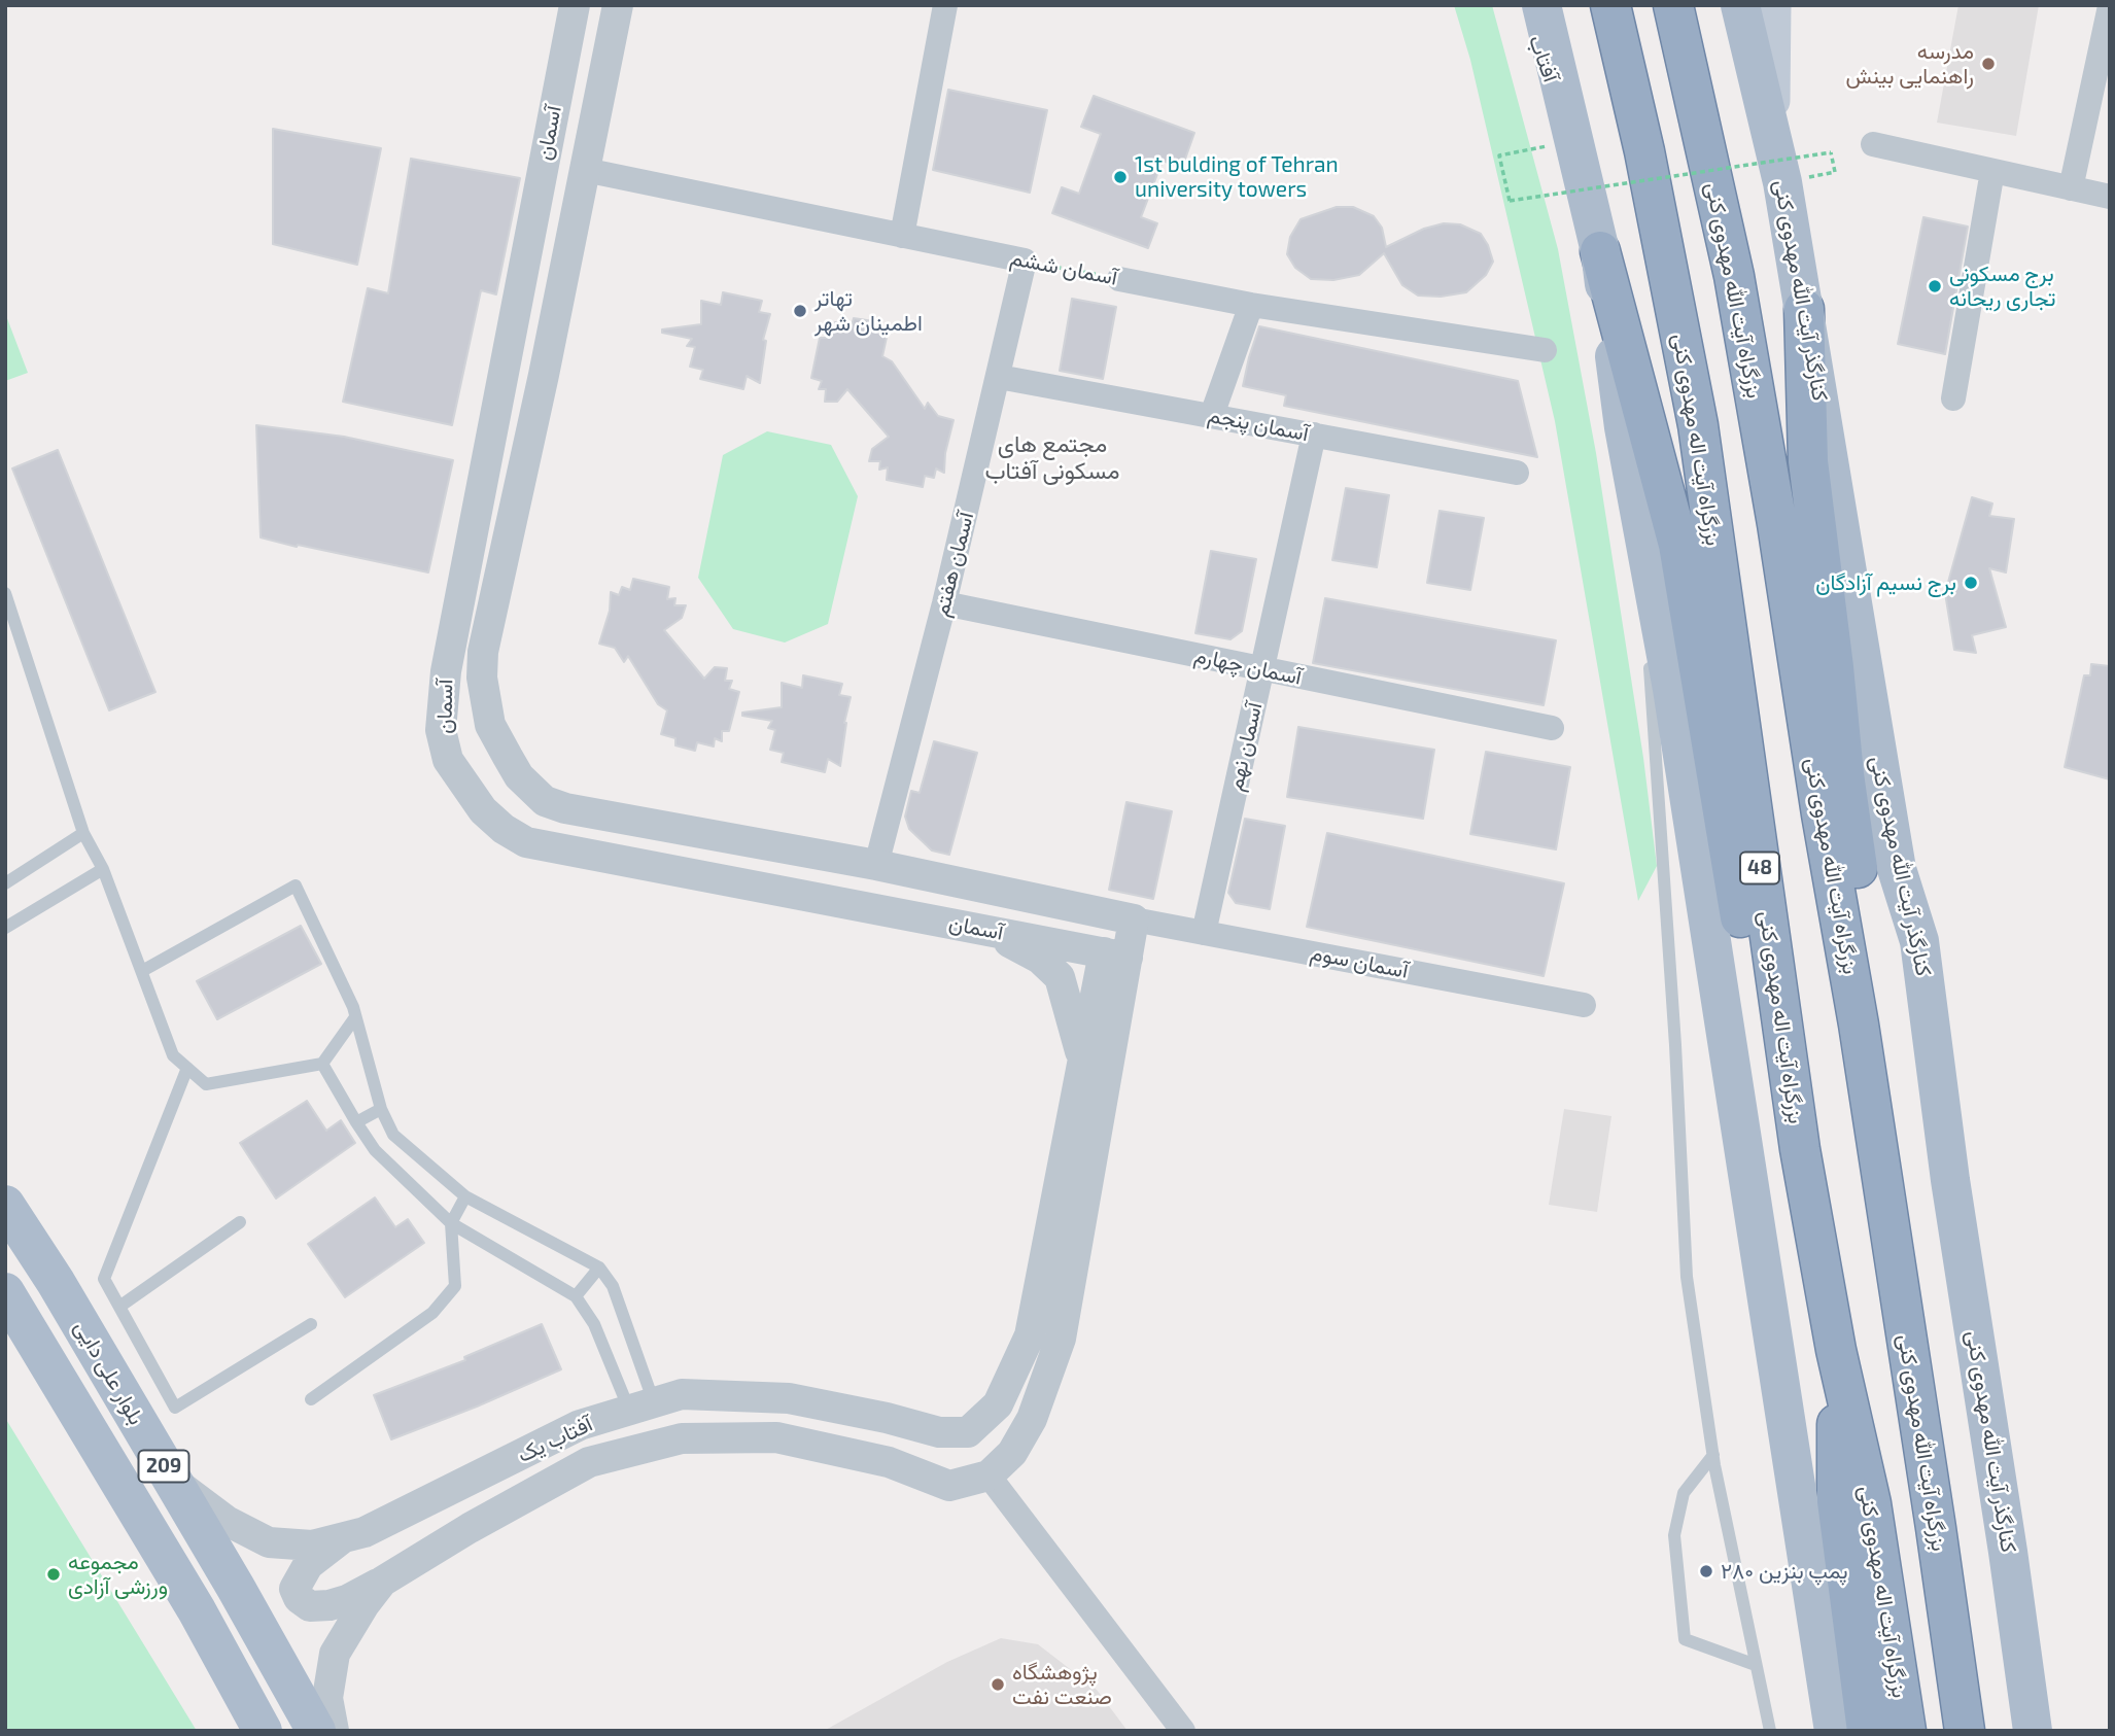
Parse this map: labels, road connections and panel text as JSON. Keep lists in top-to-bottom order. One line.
{"streets":{"highway":["بزرگراه آیت الله مهدوی کنی","بزرگراه آیت اله مهدوی کنی","48"],"main road":["کنارگذر آیت الله مهدوی کنی","بلوار علی دایی","209"],"street":["آفتاب","آسمان","آسمان ششم","آسمان پنجم","آسمان هفتم","آسمان چهارم","آسمان نهم","آسمان سوم","آفتاب یک"]},"crossings":[["آسمان","آسمان ششم"],["آسمان","آسمان هفتم"],["آسمان","آسمان سوم"],["آسمان ششم","آسمان هفتم"],["آسمان پنجم","آسمان هفتم"],["آسمان پنجم","آسمان نهم"],["آسمان هفتم","آسمان چهارم"],["آسمان چهارم","آسمان نهم"],["آسمان نهم","آسمان سوم"],["بلوار علی دایی","آفتاب یک"]],"districts":["مجتمع های مسکونی آفتاب"],"places":["مدرسه راهنمایی بینش","1st bulding of Tehran university towers","برج مسکونی تجاری ریحانه","تهاتر اطمینان شهر","برج نسیم آزادگان","پمپ بنزین ۲۸۰","مجموعه ورزشی آزادی","پژوهشگاه صنعت نفت"]}
